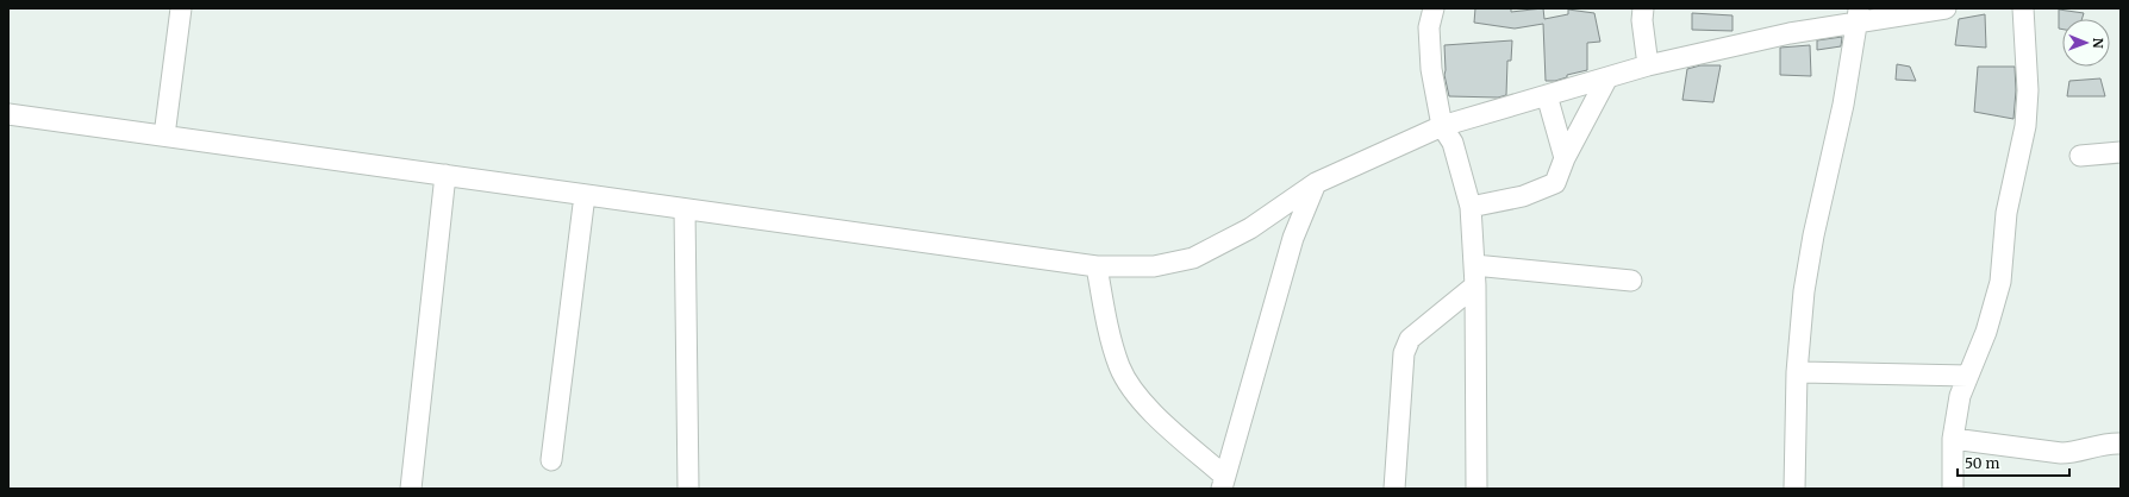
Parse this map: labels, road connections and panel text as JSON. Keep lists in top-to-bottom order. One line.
{"scale_bar":"50 m","north":"right"}
